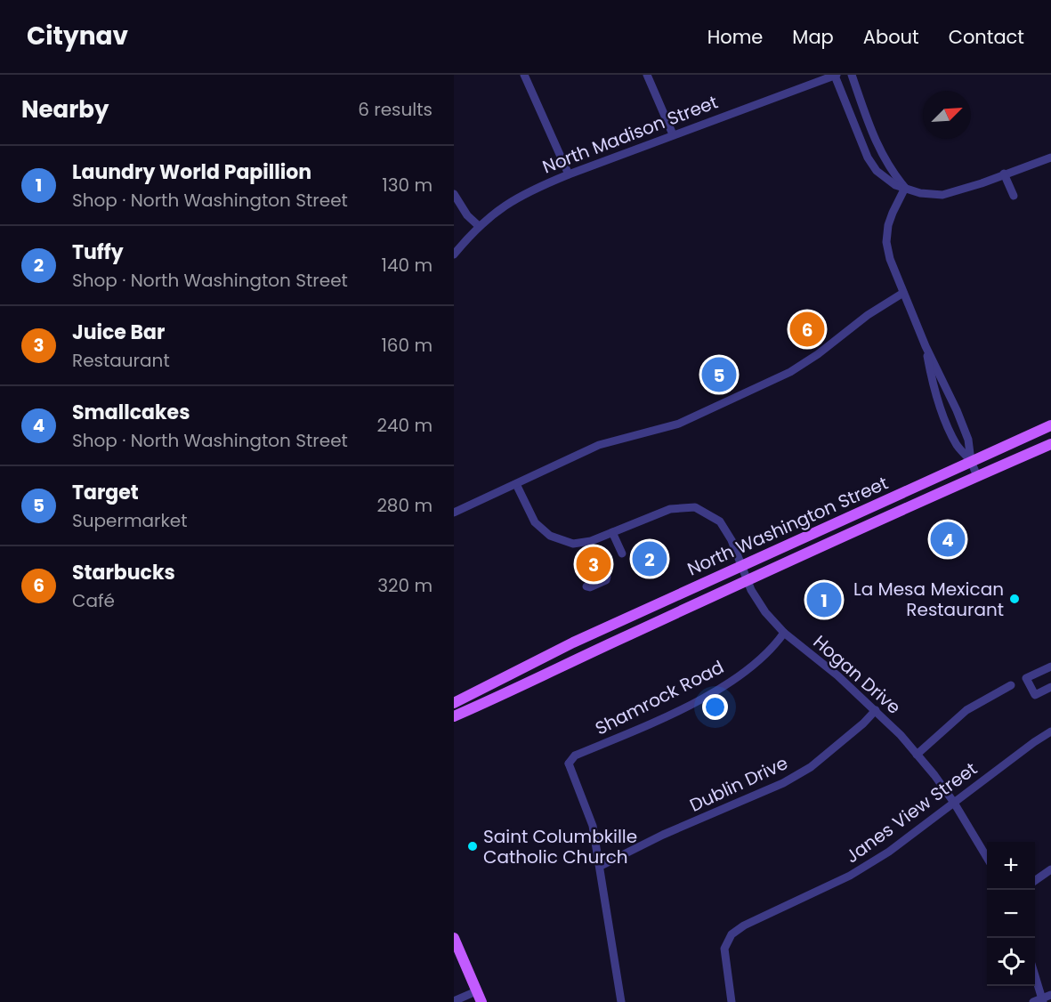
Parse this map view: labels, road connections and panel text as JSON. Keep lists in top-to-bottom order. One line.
{"streets":{"main road":["North Washington Street"],"street":["North Madison Street","Hogan Drive","Shamrock Road","Dublin Drive","Janes View Street"]},"crossings":[["North Washington Street","Hogan Drive"],["Hogan Drive","Shamrock Road"],["Hogan Drive","Dublin Drive"],["Hogan Drive","Janes View Street"]],"places":["La Mesa Mexican Restaurant","Saint Columbkille Catholic Church"],"north":"top right","page":{"header":"Citynav","nav":["Home","Map","About","Contact"],"heading":["Nearby","6 results"],"list":[{"mark":"1","name":"Laundry World Papillion","note":"Shop · North Washington Street","value":"130 m"},{"mark":"2","name":"Tuffy","note":"Shop · North Washington Street","value":"140 m"},{"mark":"3","name":"Juice Bar","note":"Restaurant","value":"160 m"},{"mark":"4","name":"Smallcakes","note":"Shop · North Washington Street","value":"240 m"},{"mark":"5","name":"Target","note":"Supermarket","value":"280 m"},{"mark":"6","name":"Starbucks","note":"Café","value":"320 m"}],"pins":["6","5","4","2","3","1"],"map_buttons":["+","−"]}}
